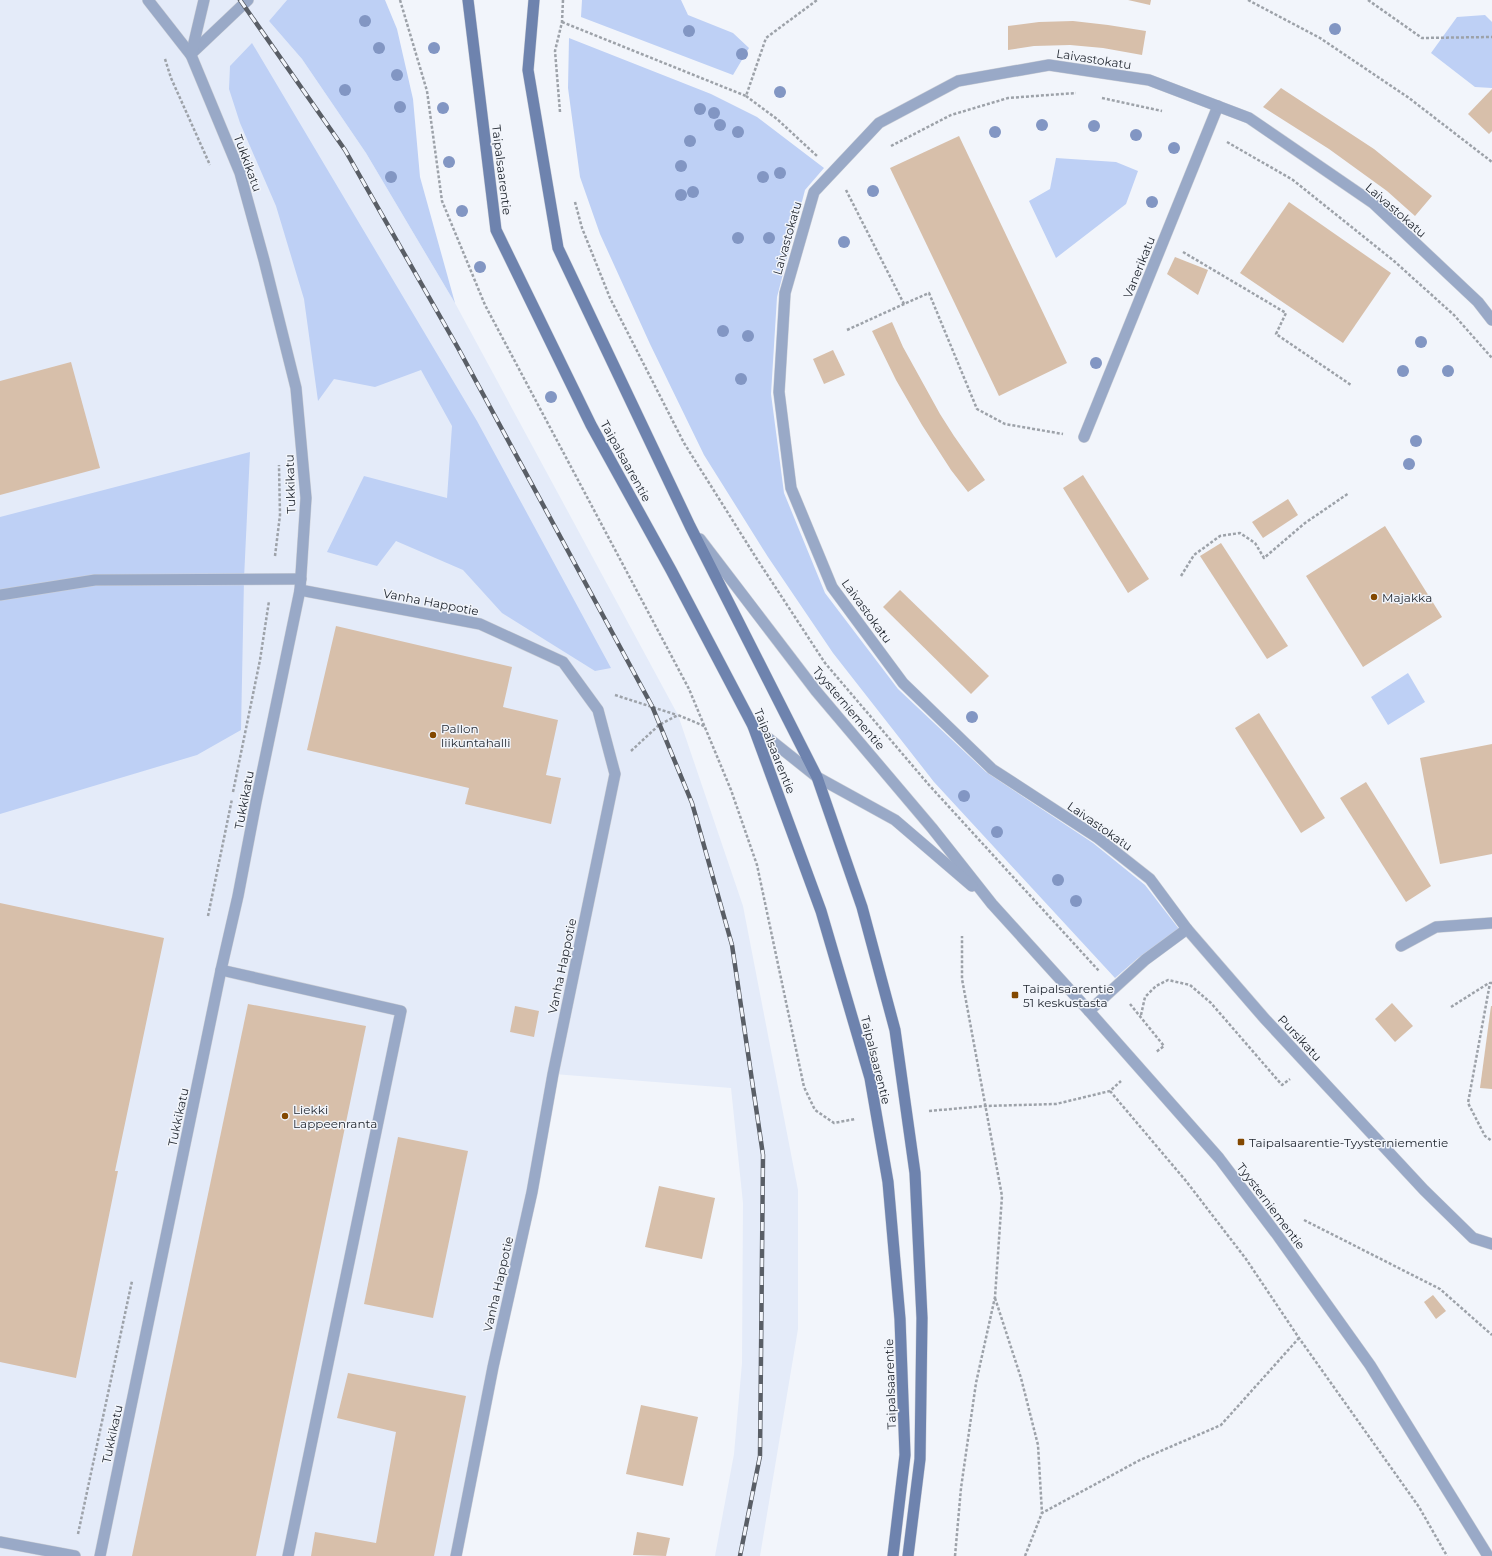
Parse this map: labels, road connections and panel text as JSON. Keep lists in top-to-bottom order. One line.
{"streets":{"main road":["Taipalsaarentie"],"street":["Laivastokatu","Tukkikatu","Vanerikatu","Vanha Happotie","Tyysterniementie","Pursikatu"]},"crossings":[["Laivastokatu","Vanerikatu"],["Laivastokatu","Pursikatu"],["Tukkikatu","Vanha Happotie"],["Taipalsaarentie","Tyysterniementie"]],"places":{"other":["Majakka","Pallon liikuntahalli","Liekki Lappeenranta"],"transit":["Taipalsaarentie 51 keskustasta","Taipalsaarentie-Tyysterniementie"]}}
